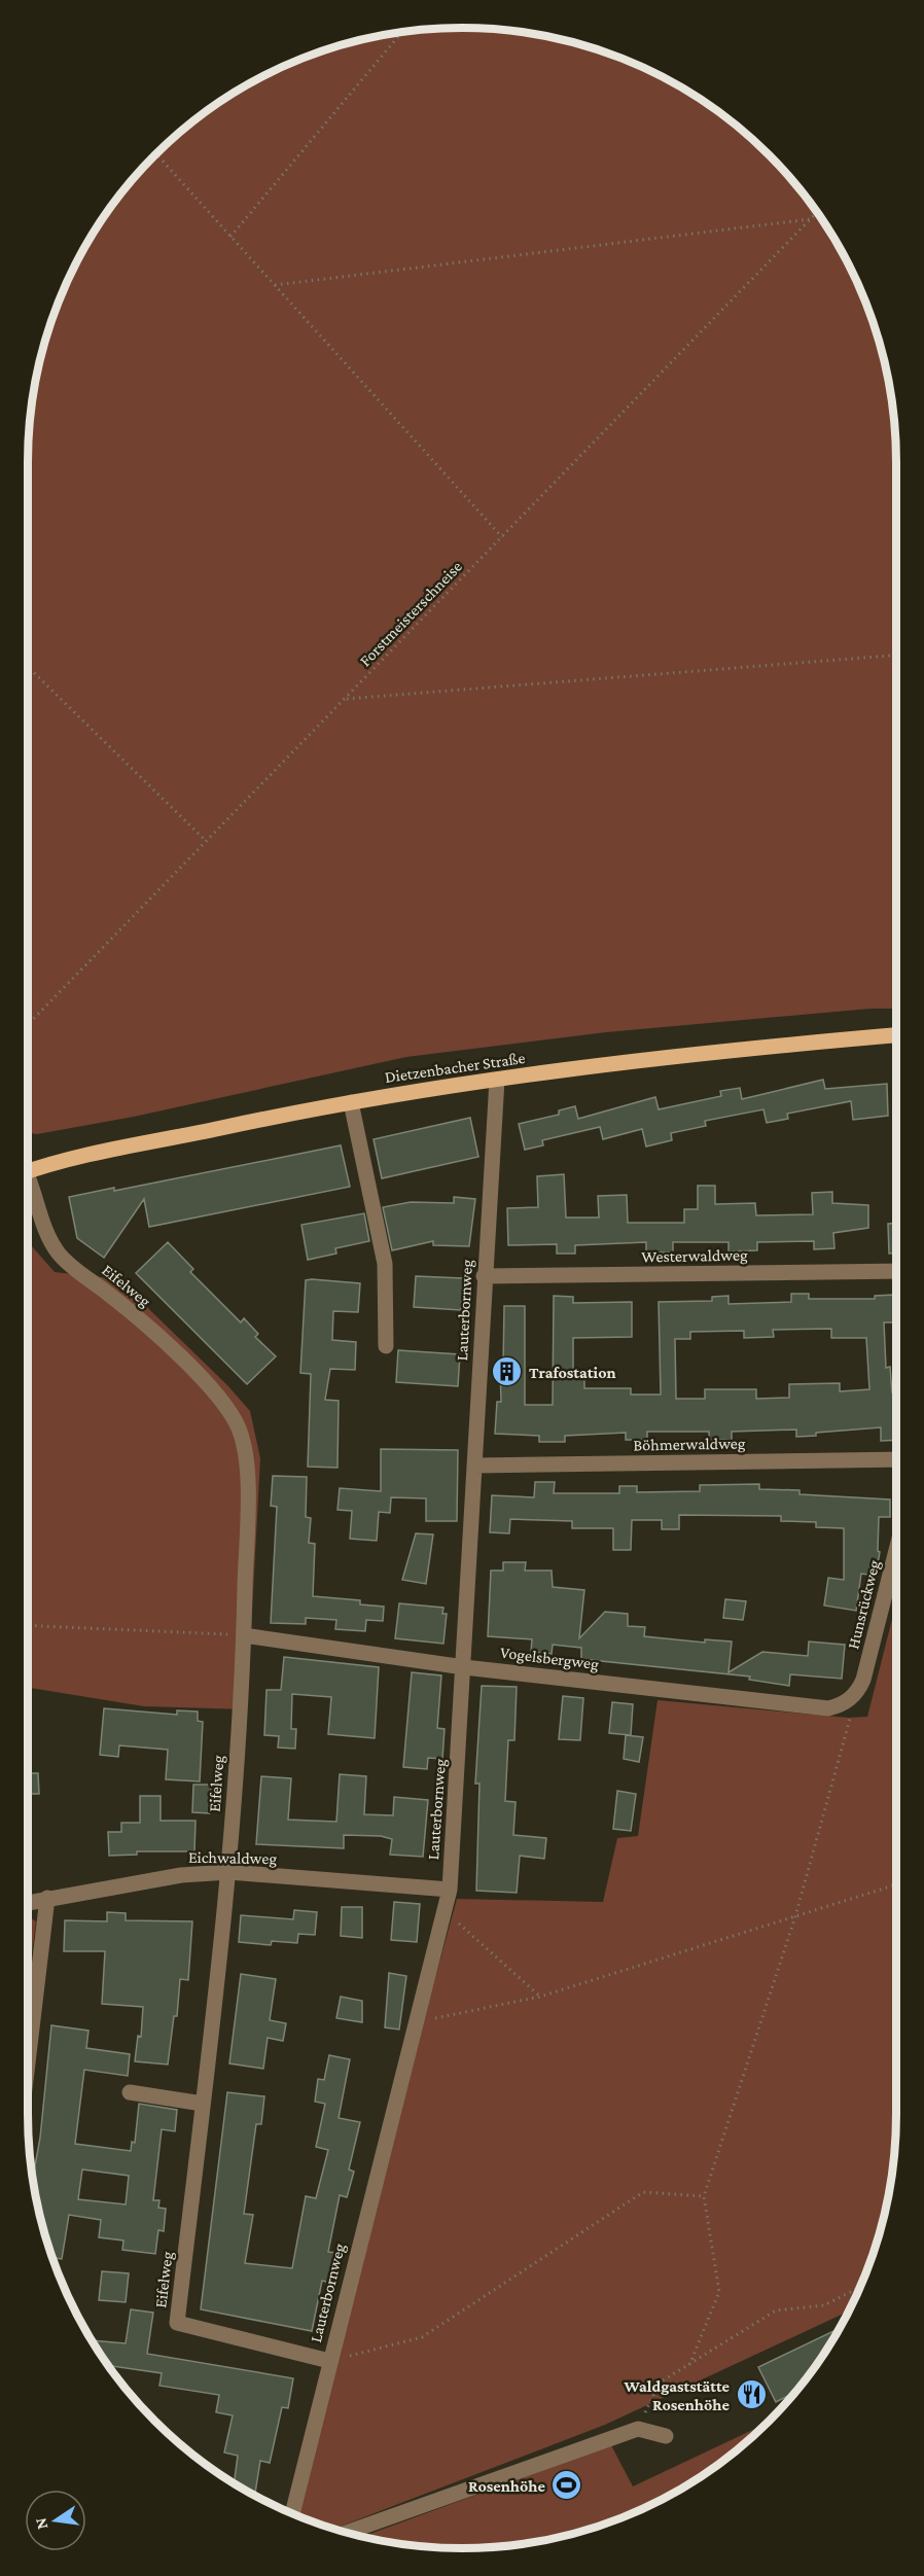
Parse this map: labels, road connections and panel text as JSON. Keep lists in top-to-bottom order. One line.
{"streets":{"main road":["Dietzenbacher Straße"],"street":["Westerwaldweg","Eifelweg","Lauterbornweg","Böhmerwaldweg","Hunsrückweg","Vogelsbergweg","Eichwaldweg"],"path":["Forstmeisterschneise"]},"crossings":[["Dietzenbacher Straße","Lauterbornweg"],["Westerwaldweg","Lauterbornweg"],["Eifelweg","Lauterbornweg"],["Eifelweg","Vogelsbergweg"],["Eifelweg","Eichwaldweg"],["Lauterbornweg","Böhmerwaldweg"],["Lauterbornweg","Vogelsbergweg"],["Lauterbornweg","Eichwaldweg"],["Hunsrückweg","Vogelsbergweg"]],"places":{"building":["Trafostation"],"restaurant":["Waldgaststätte Rosenhöhe"],"sports":["Rosenhöhe"]},"north":"left"}
